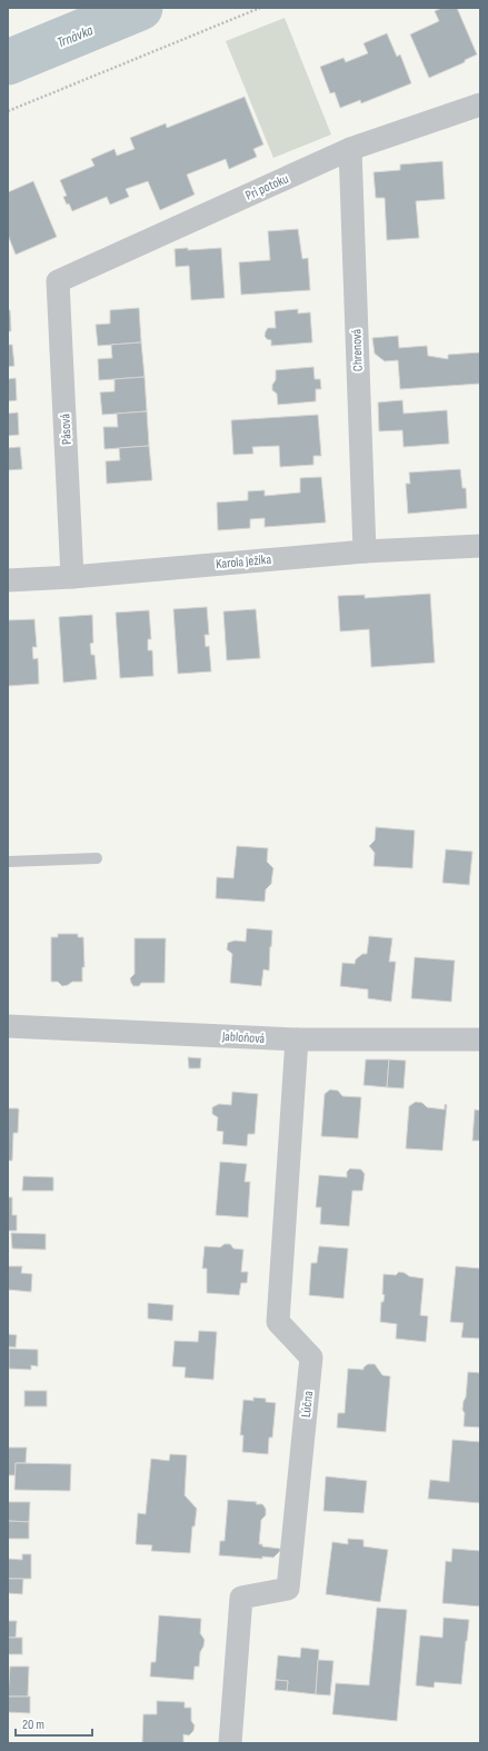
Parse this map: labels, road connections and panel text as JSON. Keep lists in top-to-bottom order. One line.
{"streets":{"street":["Pri potoku","Chrenová","Pásová","Karola Ježíka","Jabloňová","Lúčna"]},"crossings":[["Pri potoku","Chrenová"],["Pri potoku","Pásová"],["Chrenová","Karola Ježíka"],["Pásová","Karola Ježíka"],["Jabloňová","Lúčna"]],"water":["Trnávka"],"scale_bar":"20 m"}
